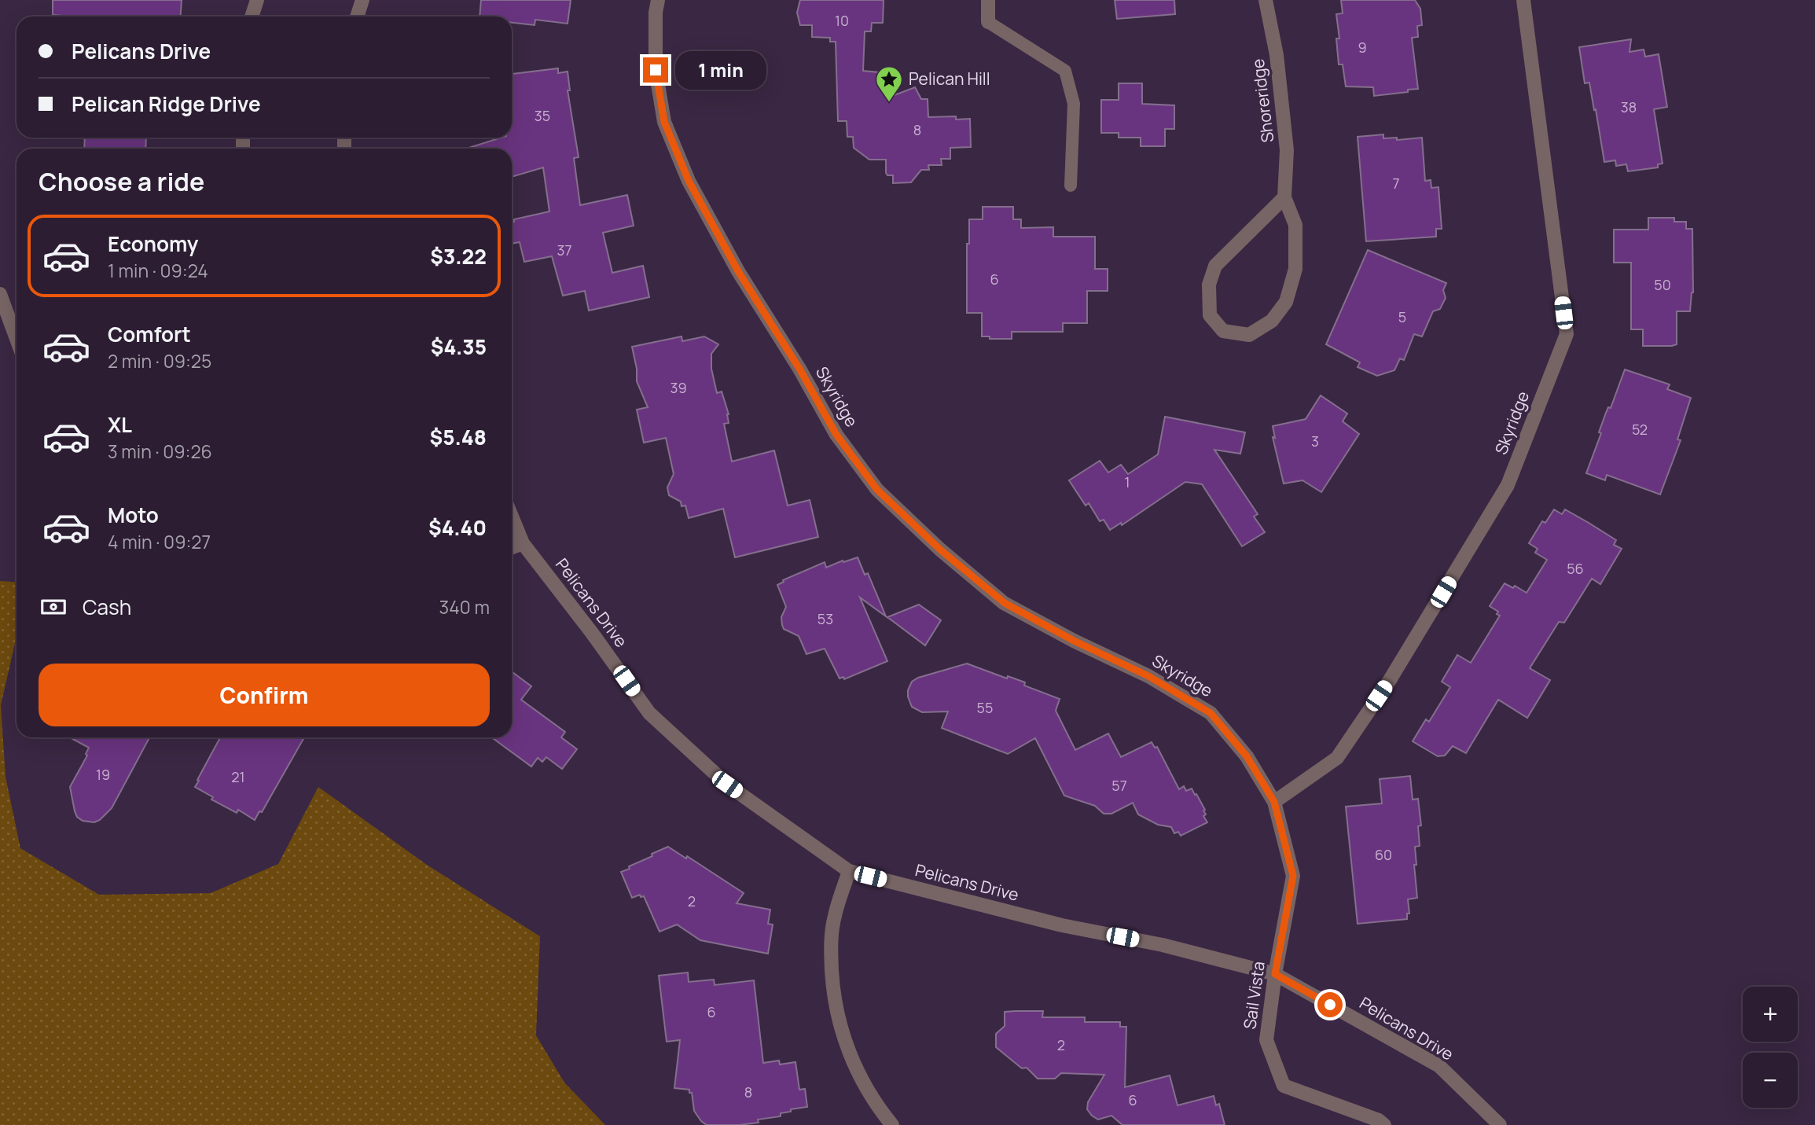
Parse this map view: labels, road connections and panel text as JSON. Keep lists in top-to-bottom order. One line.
{"streets":{"street":["Shoreridge","Skyridge","Pelicans Drive","Sail Vista"]},"crossings":[["Skyridge","Sail Vista"],["Pelicans Drive","Sail Vista"]],"places":{"place":["Pelican Hill"]},"house_numbers":["10","9","38","35","8","7","37","6","50","5","39","52","3","1","56","53","55","19","21","57","60","2","6","2","8","6"],"page":{"banner":["Pelicans Drive","Pelican Ridge Drive"],"bubble":"1 min","heading":"Choose a ride","list":[{"name":"Economy","note":"1 min · 09:24","value":"$3.22"},{"name":"Comfort","note":"2 min · 09:25","value":"$4.35"},{"name":"XL","note":"3 min · 09:26","value":"$5.48"},{"name":"Moto","note":"4 min · 09:27","value":"$4.40"}],"pay":["Cash","340 m"],"buttons":"Confirm","map_buttons":["+","−"]}}
